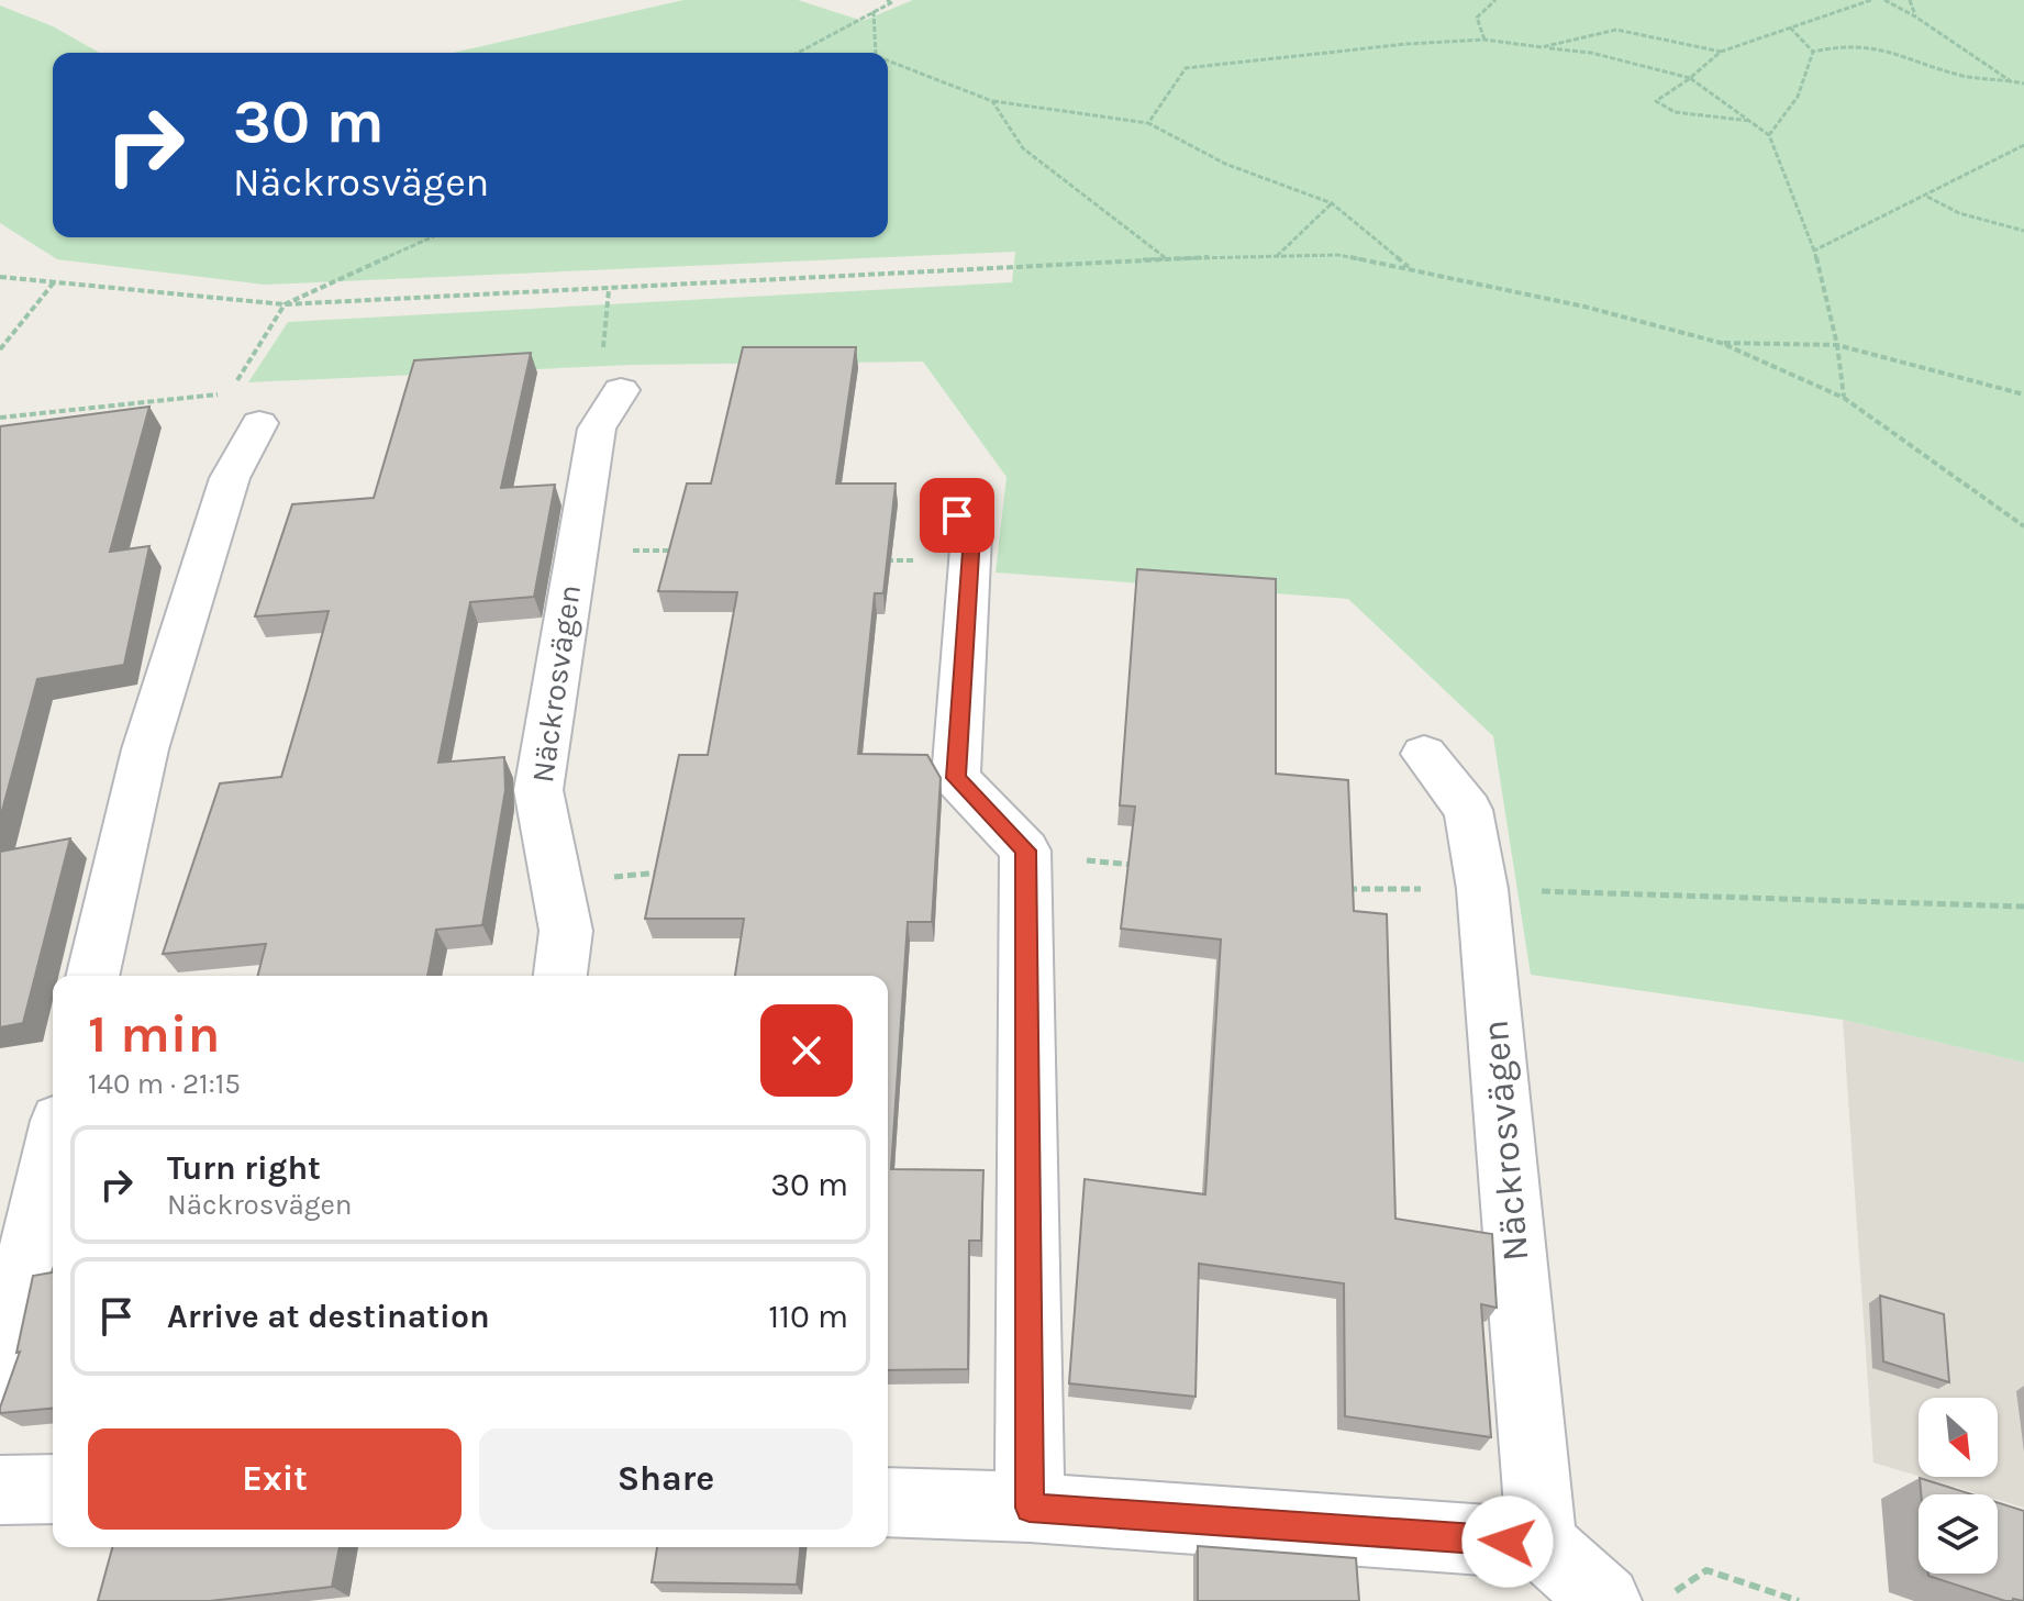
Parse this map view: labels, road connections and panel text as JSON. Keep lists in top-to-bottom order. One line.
{"streets":{"street":["Näckrosvägen"]},"north":"bottom right","page":{"turn":["30 m","Näckrosvägen"],"heading":["1 min","140 m · 21:15"],"list":[{"name":"Turn right","note":"Näckrosvägen","value":"30 m"},{"name":"Arrive at destination","value":"110 m"}],"buttons":["Exit","Share"]}}
